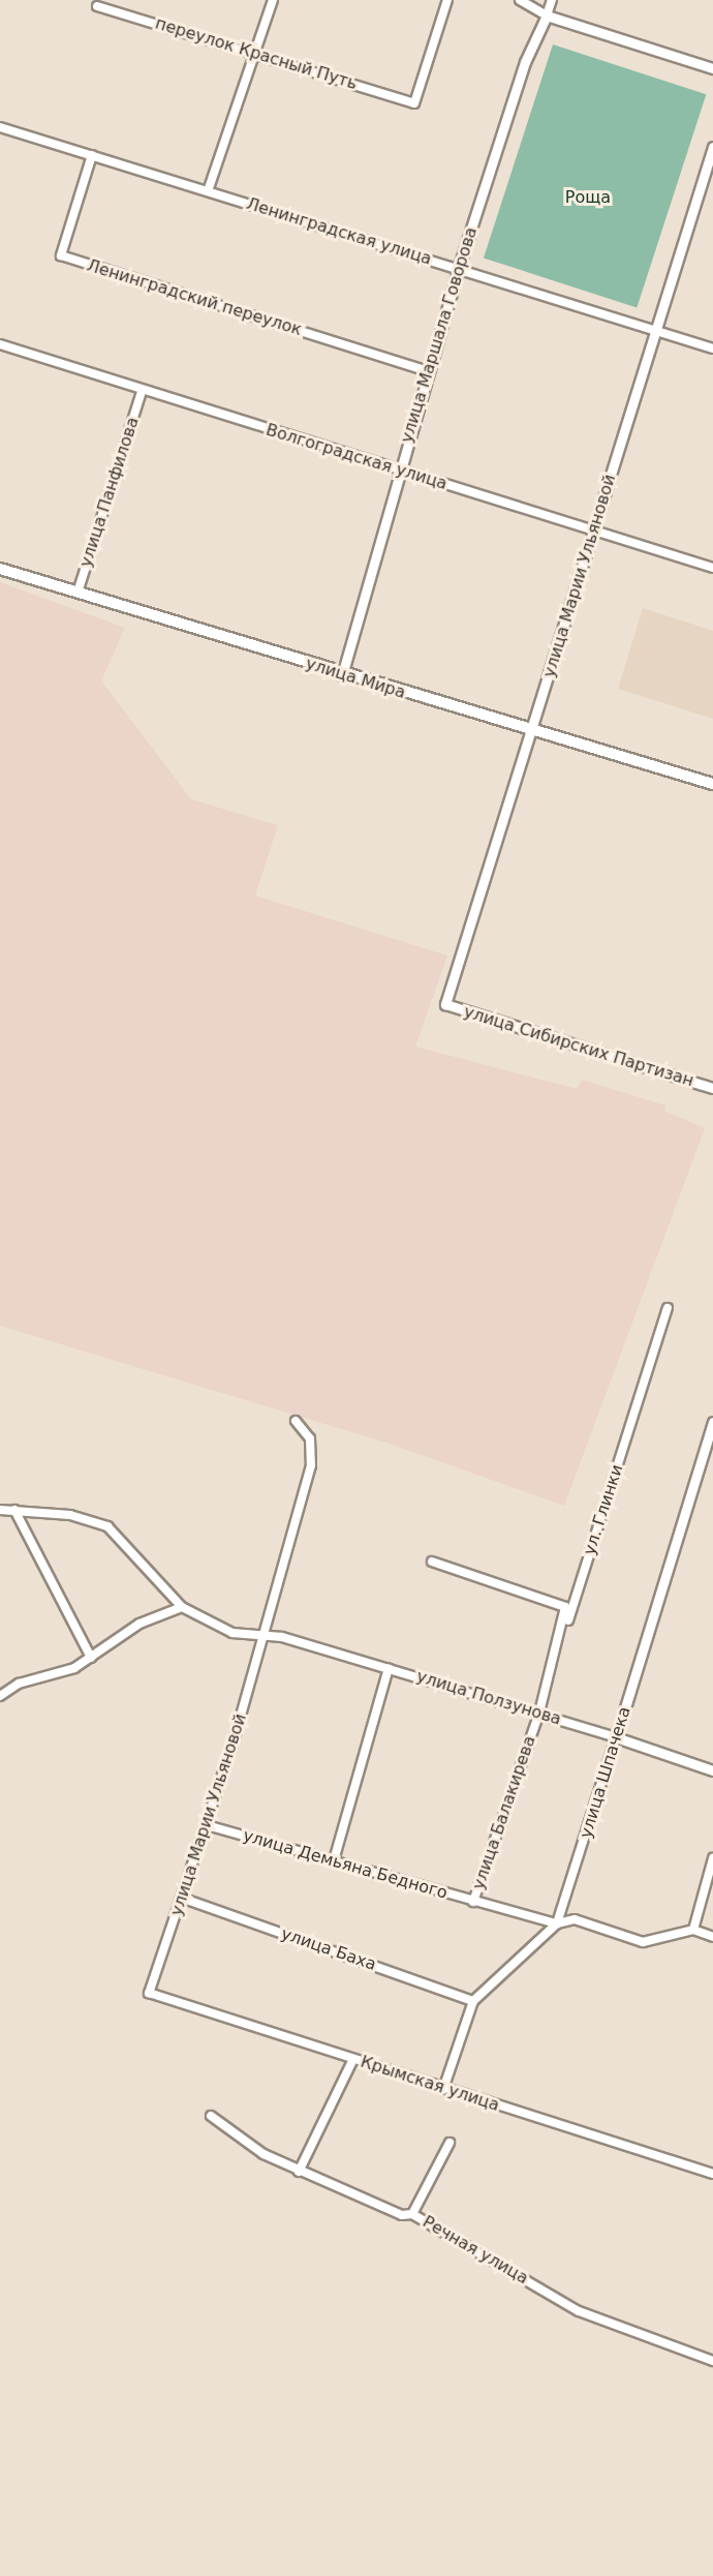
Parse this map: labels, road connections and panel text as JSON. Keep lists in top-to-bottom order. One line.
{"streets":{"main road":["улица Мира"],"street":["переулок Красный Путь","Ленинградская улица","Ленинградский переулок","улица Маршала Говорова","Волгоградская улица","улица Панфилова","улица Марии Ульяновой","улица Сибирских Партизан","ул. Глинки","улица Ползунова","улица Шпачека","улица Балакирева","улица Демьяна Бедного","улица Баха","Крымская улица","Речная улица"]},"crossings":[["Ленинградская улица","Ленинградский переулок"],["Ленинградская улица","улица Маршала Говорова"],["Ленинградская улица","улица Марии Ульяновой"],["Ленинградский переулок","улица Маршала Говорова"],["улица Маршала Говорова","Волгоградская улица"],["улица Маршала Говорова","улица Мира"],["Волгоградская улица","улица Панфилова"],["Волгоградская улица","улица Марии Ульяновой"],["улица Панфилова","улица Мира"],["улица Марии Ульяновой","улица Мира"],["улица Марии Ульяновой","улица Сибирских Партизан"],["улица Марии Ульяновой","улица Ползунова"],["улица Марии Ульяновой","улица Демьяна Бедного"],["улица Марии Ульяновой","улица Баха"],["улица Марии Ульяновой","Крымская улица"],["ул. Глинки","улица Ползунова"],["ул. Глинки","улица Балакирева"],["улица Ползунова","улица Шпачека"],["улица Ползунова","улица Балакирева"],["улица Шпачека","улица Демьяна Бедного"],["улица Шпачека","улица Баха"],["улица Шпачека","Крымская улица"],["улица Балакирева","улица Демьяна Бедного"]],"parks":["Роща"]}
